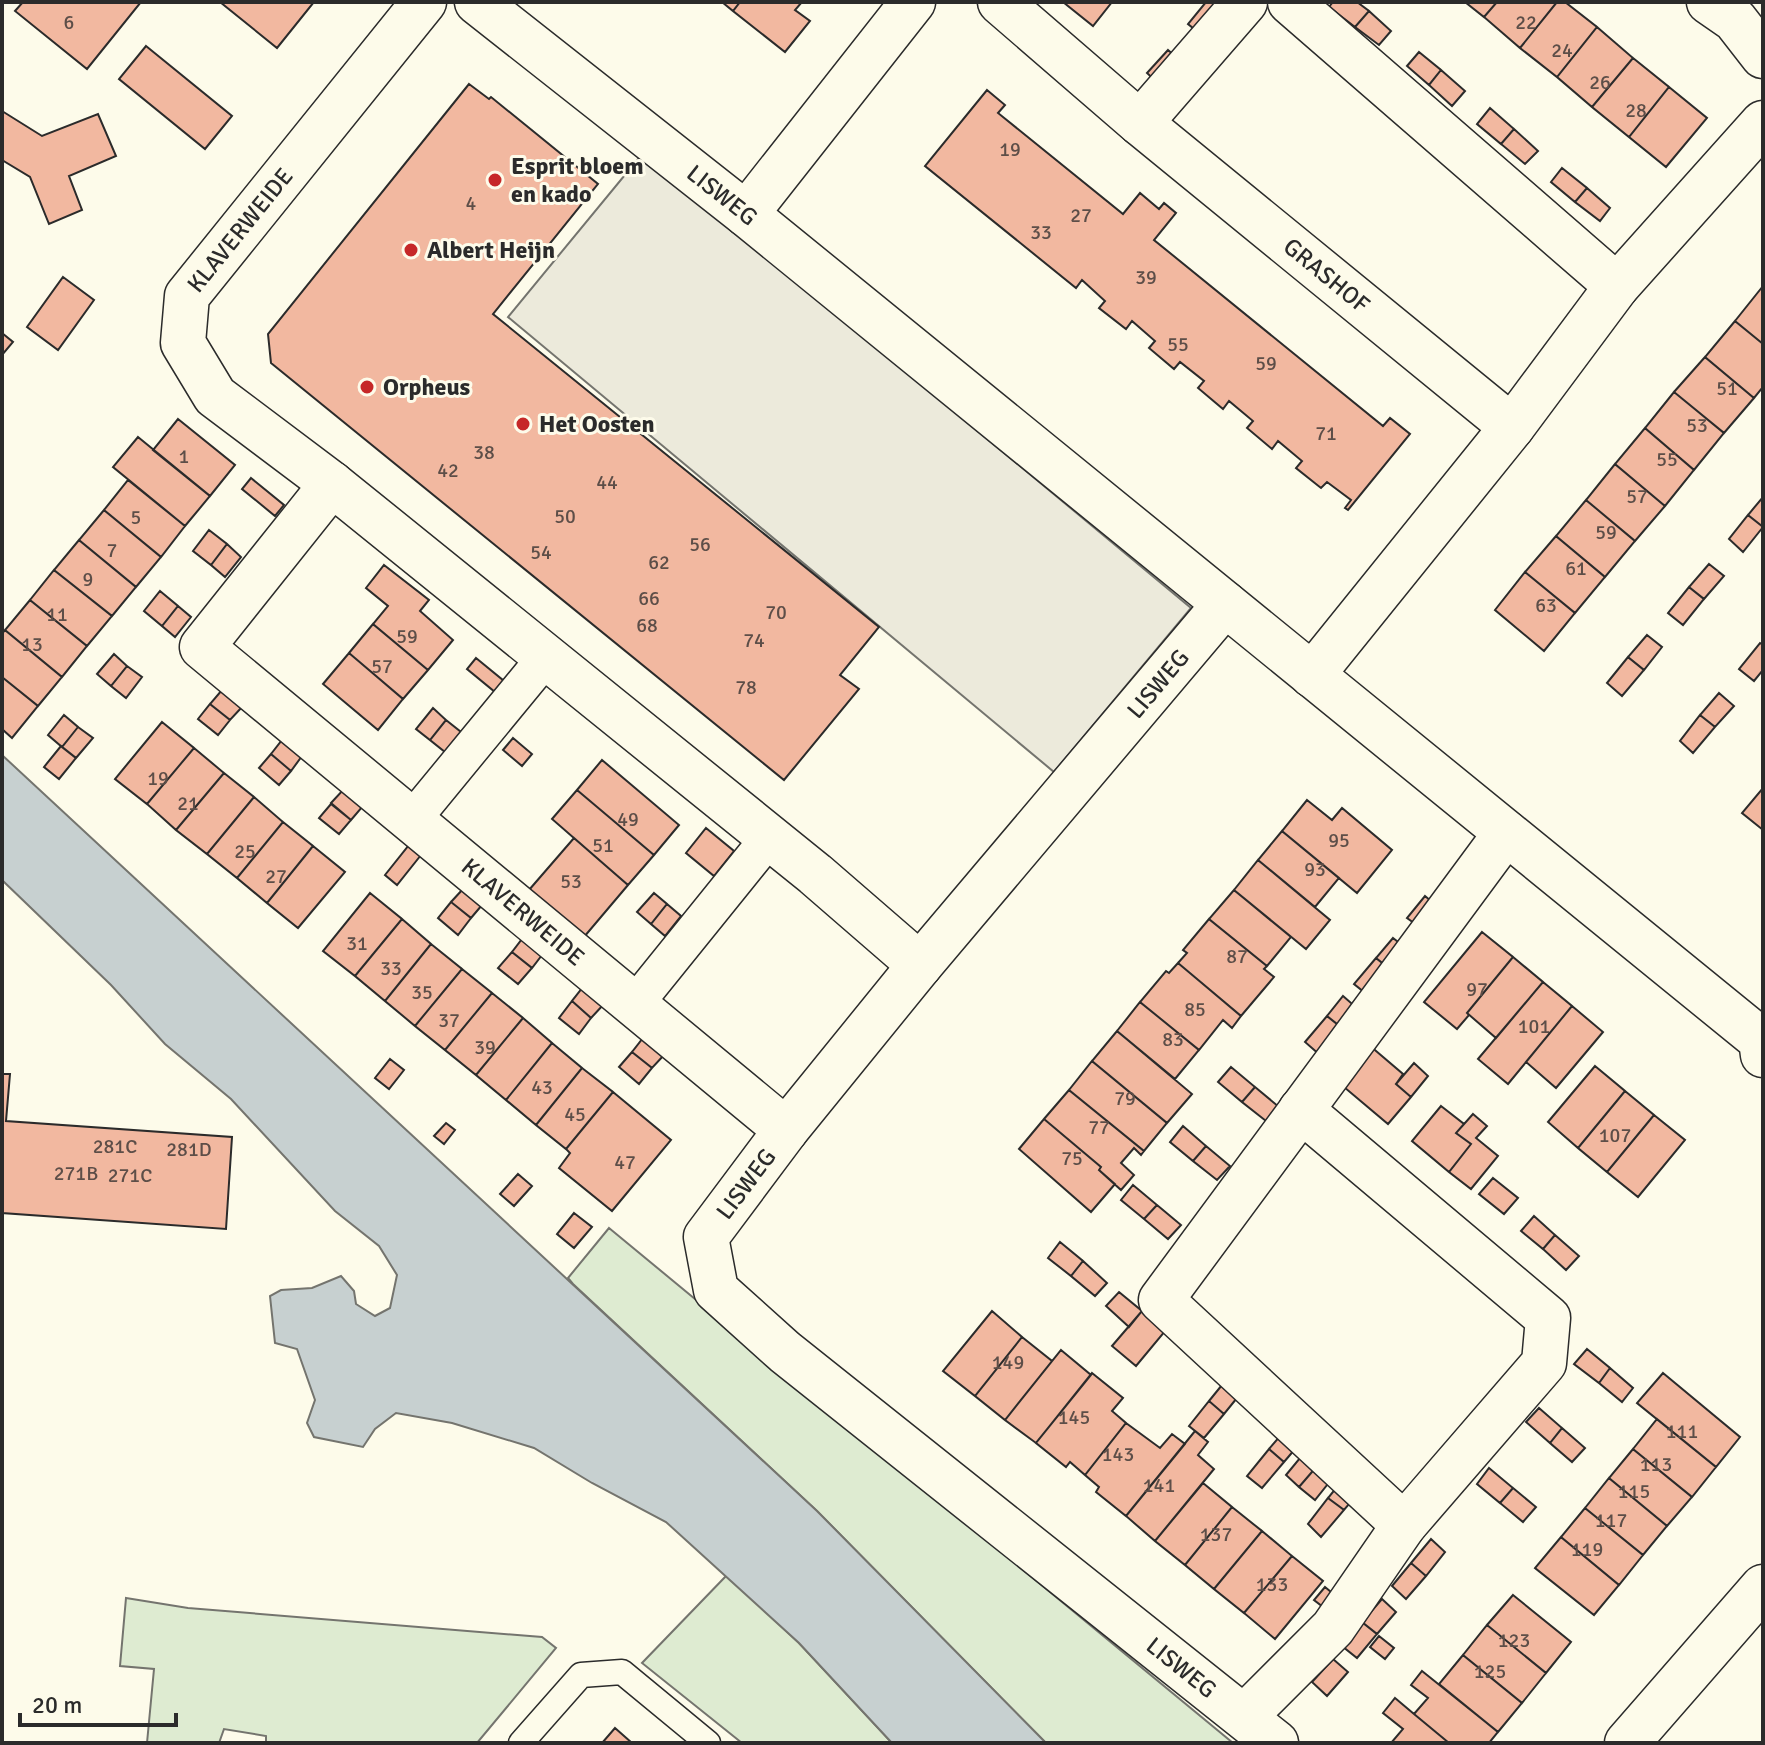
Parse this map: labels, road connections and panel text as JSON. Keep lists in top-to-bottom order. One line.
{"streets":{"street":["LISWEG","KLAVERWEIDE","GRASHOF"]},"crossings":[["LISWEG","KLAVERWEIDE"]],"places":["Esprit bloem en kado","Albert Heijn","Orpheus","Het Oosten"],"house_numbers":["6","22","24","26","28","19","4","27","33","39","55","59","51","53","71","38","1","55","42","44","57","50","5","59","56","7","54","62","61","9","66","63","70","11","68","59","74","13","57","78","19","21","49","95","51","25","93","27","53","31","87","33","97","35","85","37","101","83","39","43","79","45","77","107","281C","281D","75","47","271B","271C","149","145","111","143","113","141","115","117","137","119","133","123","125"],"scale_bar":"20 m"}
